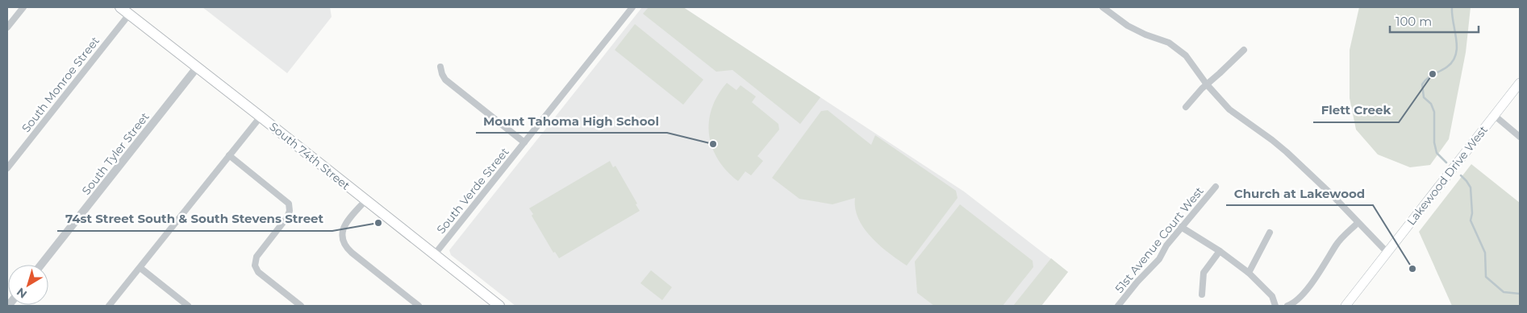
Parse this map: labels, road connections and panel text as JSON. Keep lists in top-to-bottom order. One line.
{"streets":{"main road":["South 74th Street","Lakewood Drive West"],"street":["South Monroe Street","South Tyler Street","South Verde Street","51st Avenue Court West"]},"crossings":[["South Monroe Street","South 74th Street"],["South Tyler Street","South 74th Street"],["South 74th Street","South Verde Street"]],"places":["Flett Creek","Mount Tahoma High School","74st Street South & South Stevens Street","Church at Lakewood"],"scale_bar":"100 m","north":"bottom left"}
